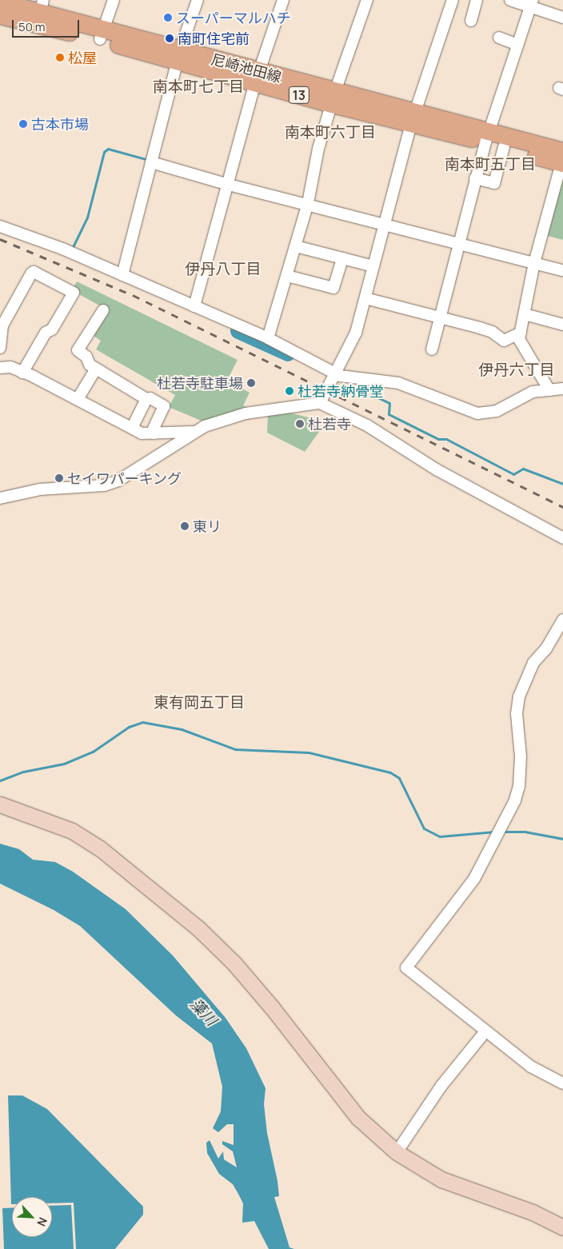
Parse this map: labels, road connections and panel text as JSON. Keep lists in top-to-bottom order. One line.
{"streets":{"main road":["尼崎池田線","13"]},"districts":["南本町七丁目","南本町六丁目","南本町五丁目","伊丹八丁目","伊丹六丁目","東有岡五丁目"],"water":["藻川"],"places":["スーパーマルハチ","南町住宅前","松屋","古本市場","杜若寺駐車場","杜若寺納骨堂","杜若寺","セイワパーキング","東リ"],"scale_bar":"50 m","north":"bottom right"}
